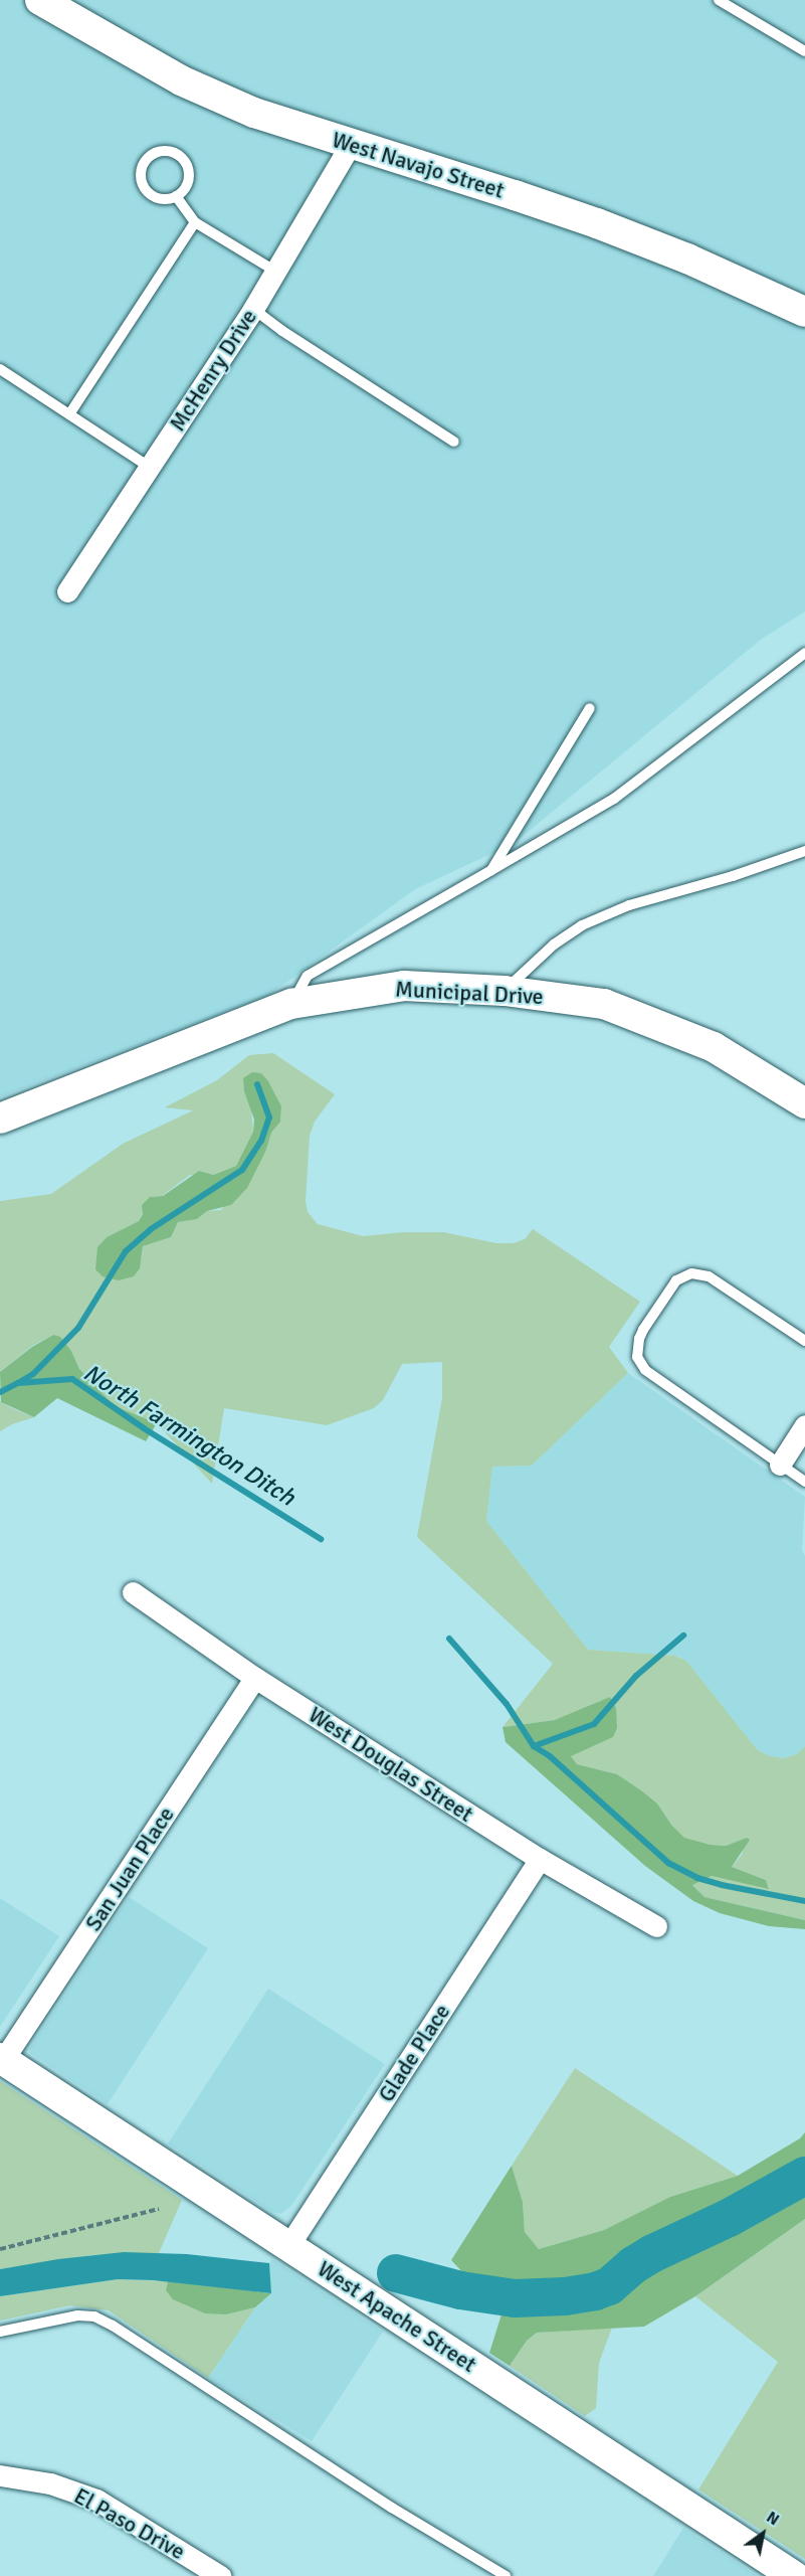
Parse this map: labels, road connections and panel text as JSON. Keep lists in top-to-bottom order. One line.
{"streets":{"main road":["West Navajo Street","Municipal Drive","West Apache Street"],"street":["McHenry Drive","West Douglas Street","San Juan Place","Glade Place","El Paso Drive"]},"crossings":[["West Navajo Street","McHenry Drive"],["West Douglas Street","San Juan Place"],["West Douglas Street","Glade Place"],["San Juan Place","West Apache Street"],["Glade Place","West Apache Street"]],"water":["North Farmington Ditch"],"north":"top right"}
